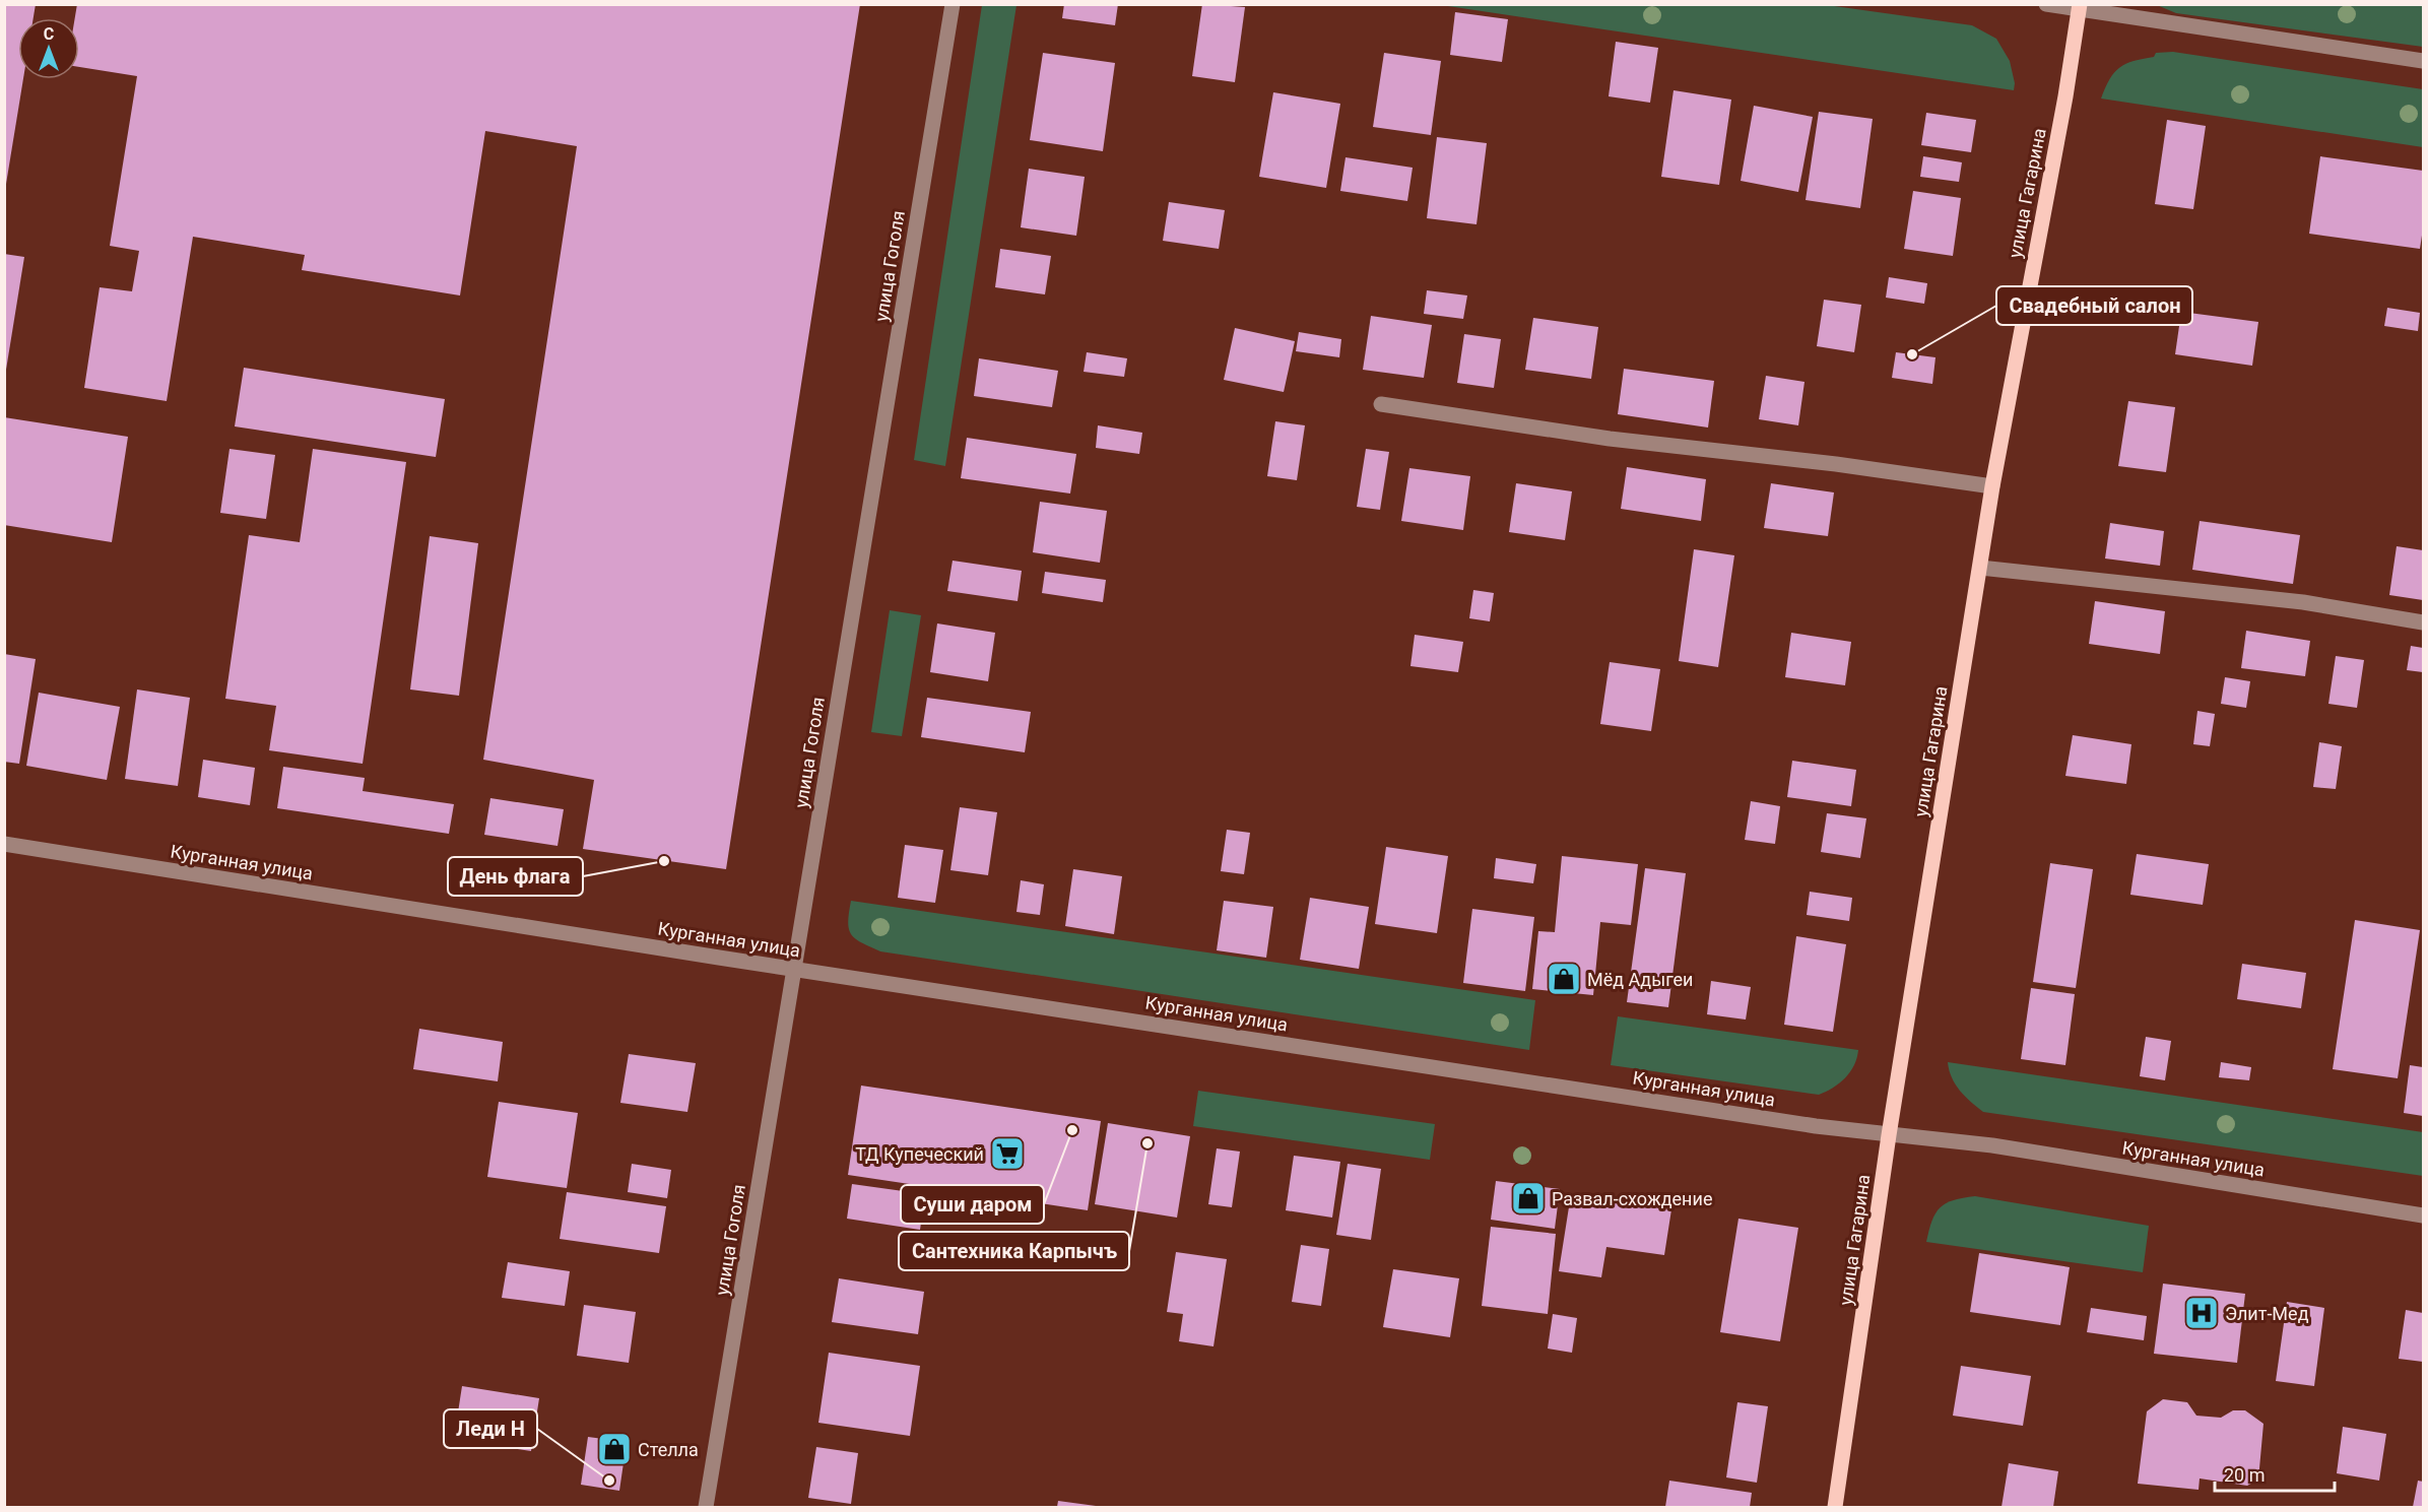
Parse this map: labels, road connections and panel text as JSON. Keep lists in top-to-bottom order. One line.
{"streets":{"main road":["улица Гагарина"],"street":["улица Гоголя","Курганная улица"]},"crossings":[["улица Гагарина","Курганная улица"],["улица Гоголя","Курганная улица"]],"places":{"other":["Свадебный салон","День флага","Суши даром","Сантехника Карпычъ","Леди Н"],"shop":["Мёд Адыгеи","Развал-схождение","Стелла"],"supermarket":["ТД Купеческий"],"hospital":["Элит-Мед"]},"scale_bar":"20 m","north":"top"}
